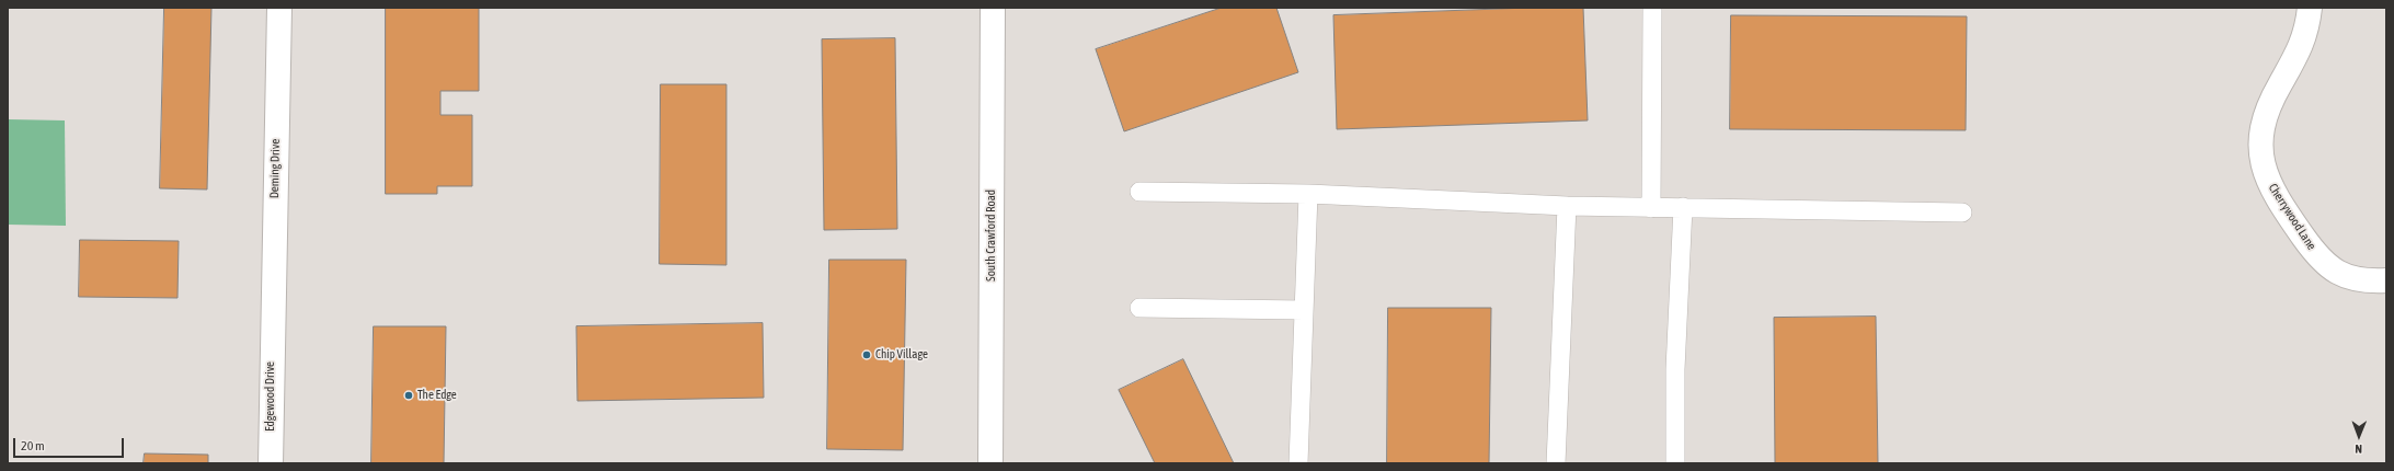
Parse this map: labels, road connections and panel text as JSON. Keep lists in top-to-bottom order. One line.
{"streets":{"street":["Deming Drive","Cherrywood Lane","South Crawford Road","Edgewood Drive"]},"crossings":[["Deming Drive","Edgewood Drive"]],"places":["Chip Village","The Edge"],"scale_bar":"20 m","north":"bottom"}
